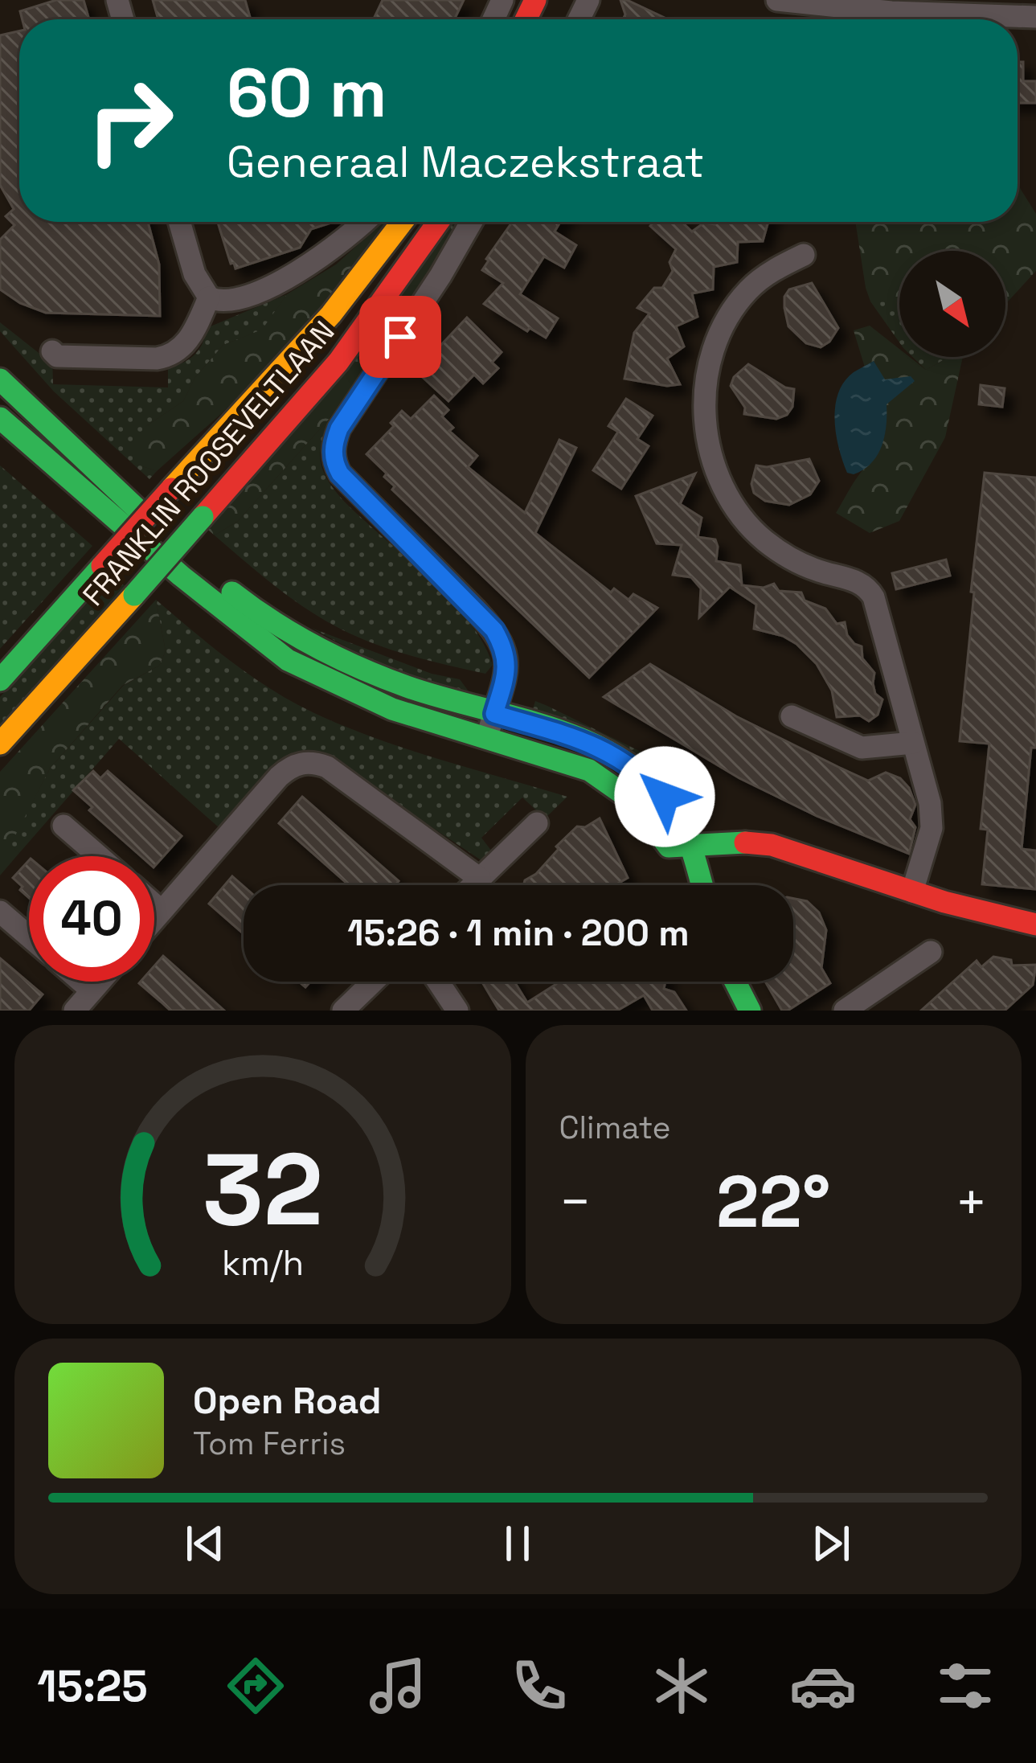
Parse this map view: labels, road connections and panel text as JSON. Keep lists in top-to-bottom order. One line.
{"streets":{"street":["FRANKLIN ROOSEVELTLAAN"]},"north":"bottom right","page":{"turn":["60 m","Generaal Maczekstraat"],"limit":"40","trip":"15:26 · 1 min · 200 m","tile":"Climate","heat":["−","22°","+"],"song":["Open Road","Tom Ferris"],"tabs":"15:25","gauge":["32","km/h"]}}
